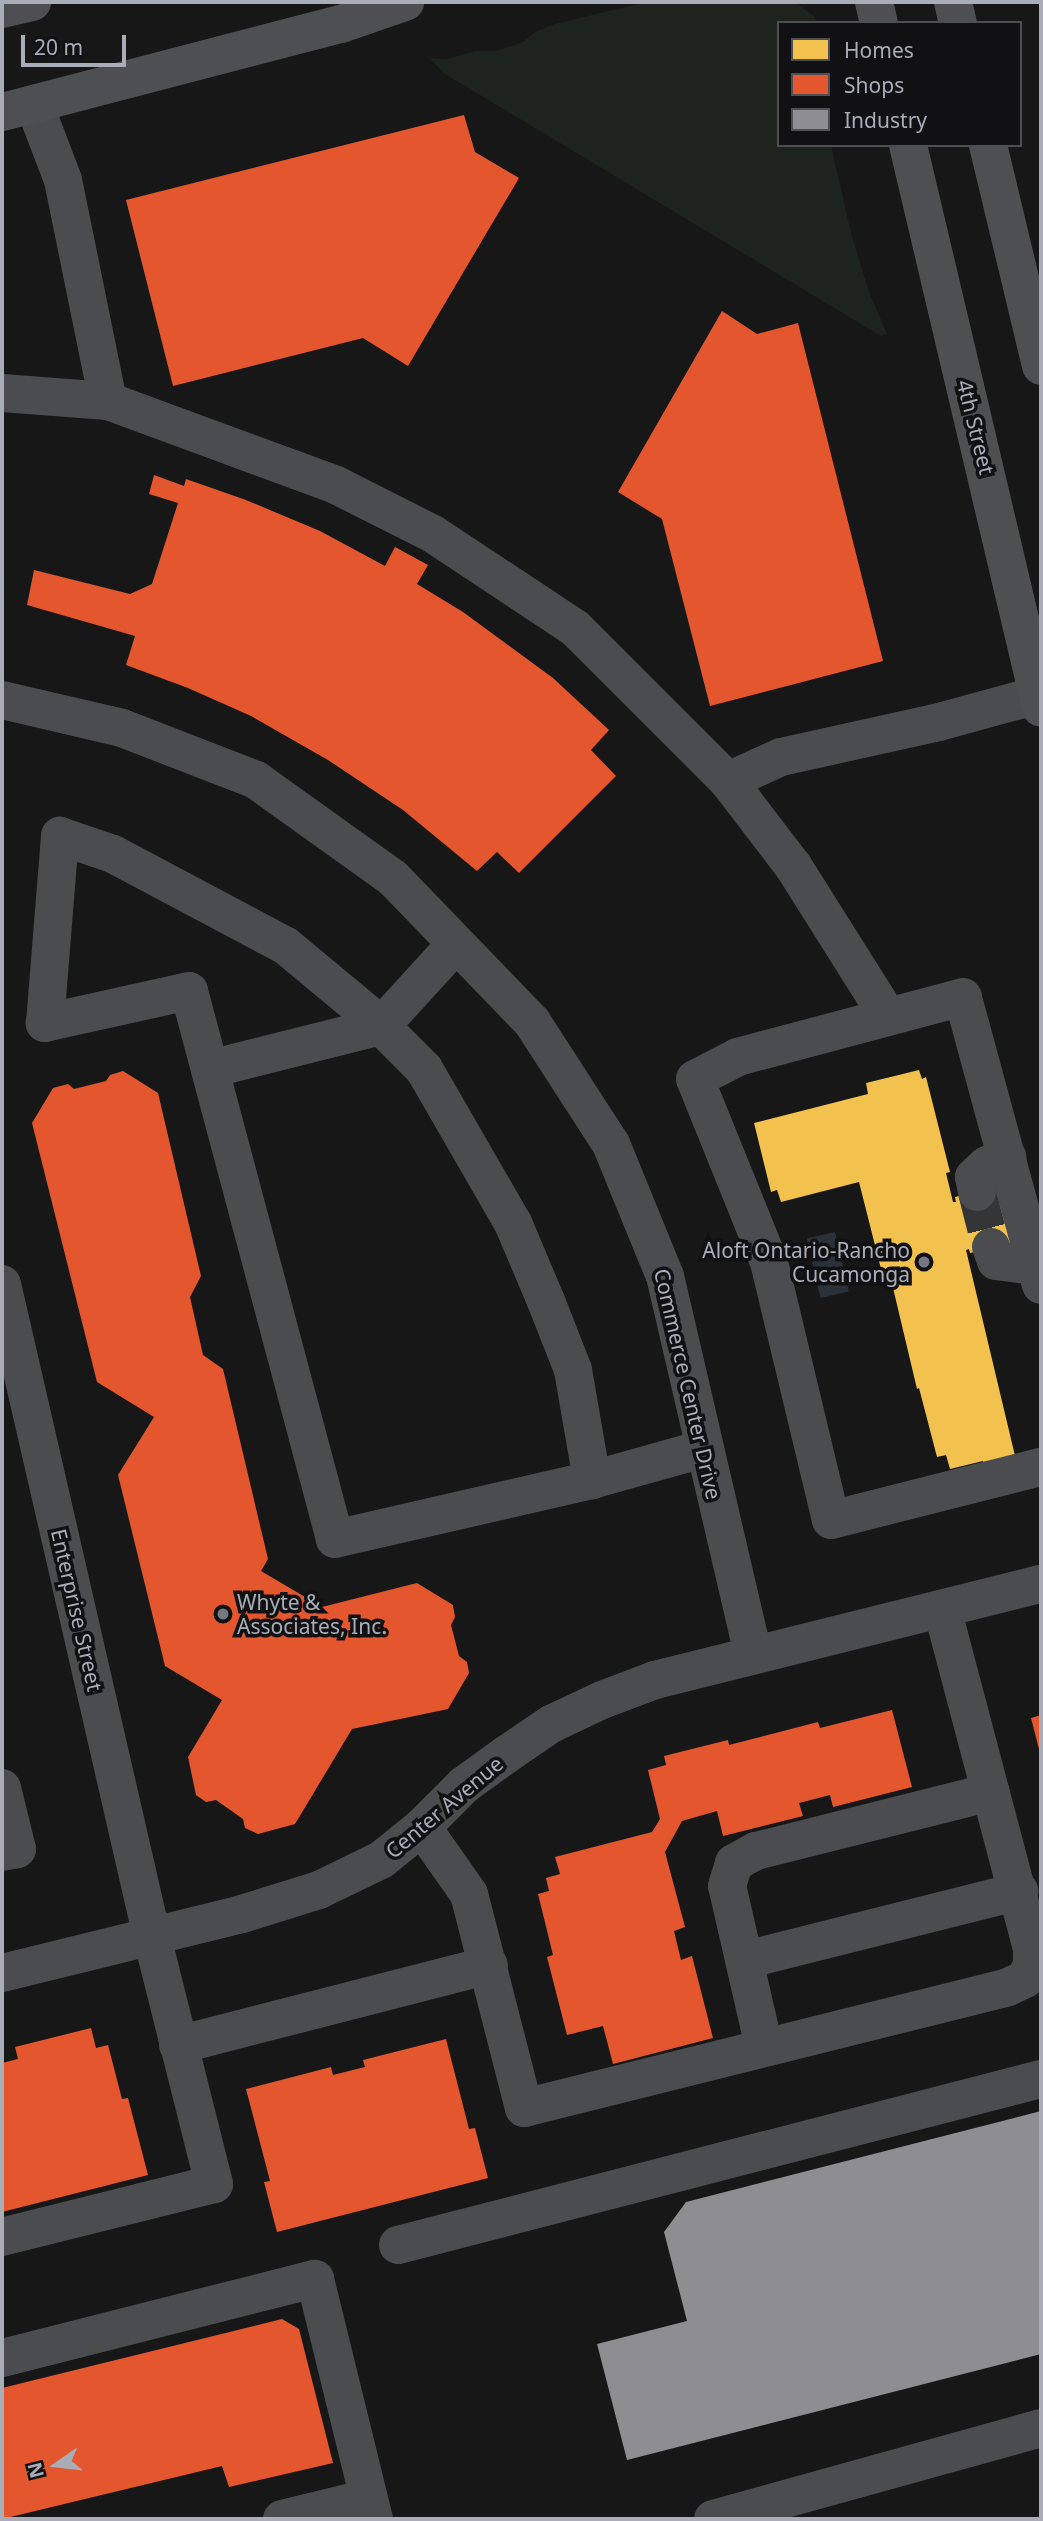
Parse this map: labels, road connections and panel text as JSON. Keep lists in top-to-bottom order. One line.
{"streets":{"main road":["4th Street"],"street":["Commerce Center Drive","Enterprise Street","Center Avenue"]},"crossings":[["Commerce Center Drive","Center Avenue"],["Enterprise Street","Center Avenue"]],"places":["Aloft Ontario-Rancho Cucamonga","Whyte & Associates, Inc."],"legend":["Homes","Shops","Industry"],"scale_bar":"20 m","north":"left"}
